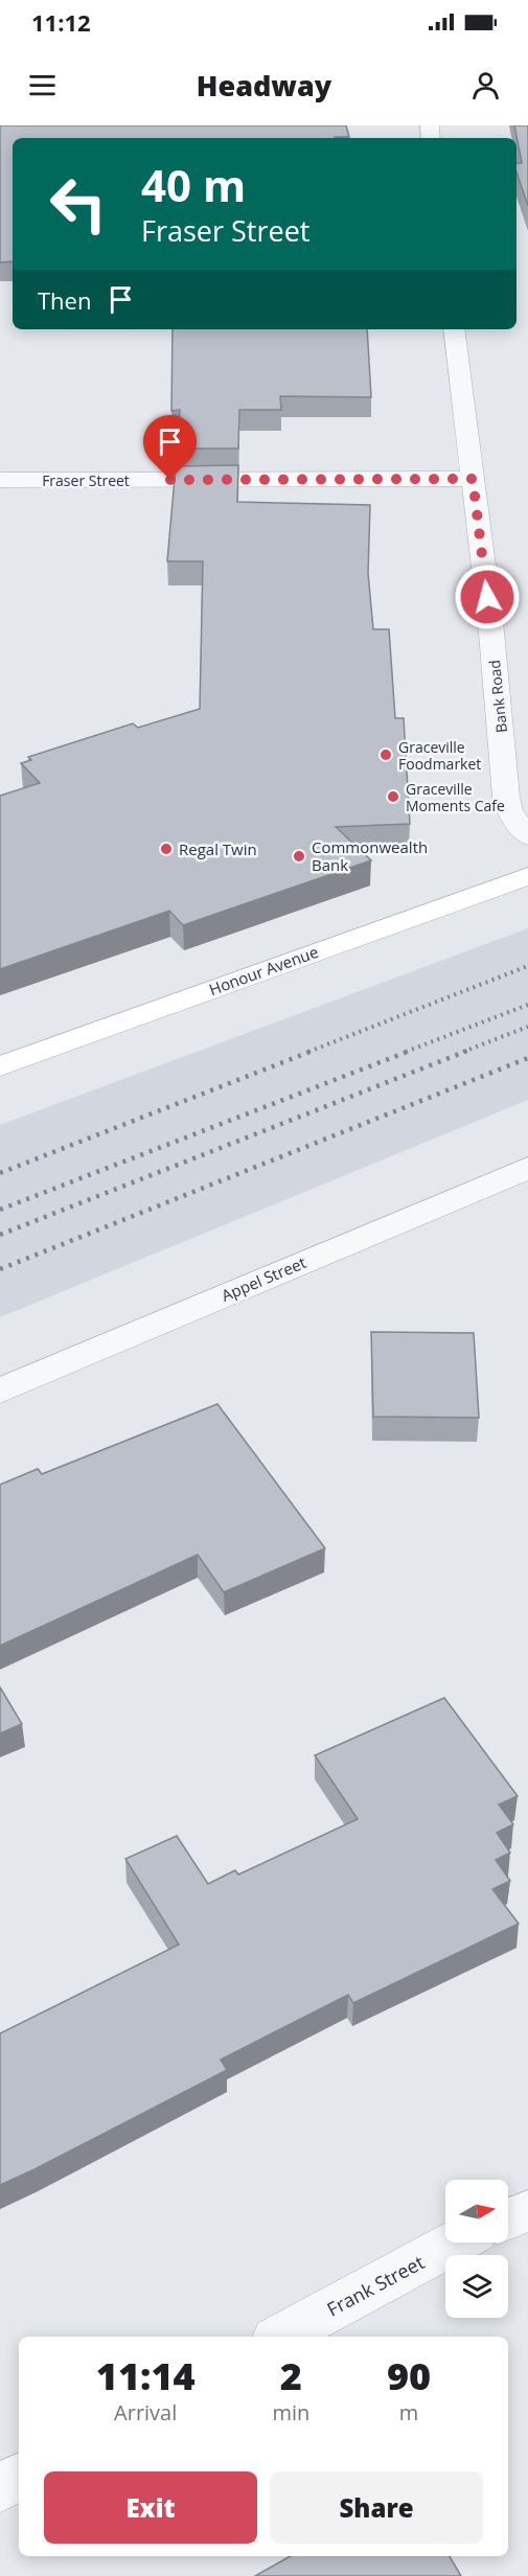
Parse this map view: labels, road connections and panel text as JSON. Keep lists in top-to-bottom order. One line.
{"streets":{"main road":["Honour Avenue"],"street":["Fraser Street","Bank Road","Appel Street","Frank Street"]},"crossings":[["Fraser Street","Bank Road"]],"places":["Graceville Foodmarket","Graceville Moments Cafe","Regal Twin","Commonwealth Bank"],"north":"right","page":{"status":"11:12","header":"Headway","turn":["40 m","Fraser Street"],"then":"Then","eta":["11:14","Arrival","2","min","90","m"],"buttons":["Exit","Share"]}}
